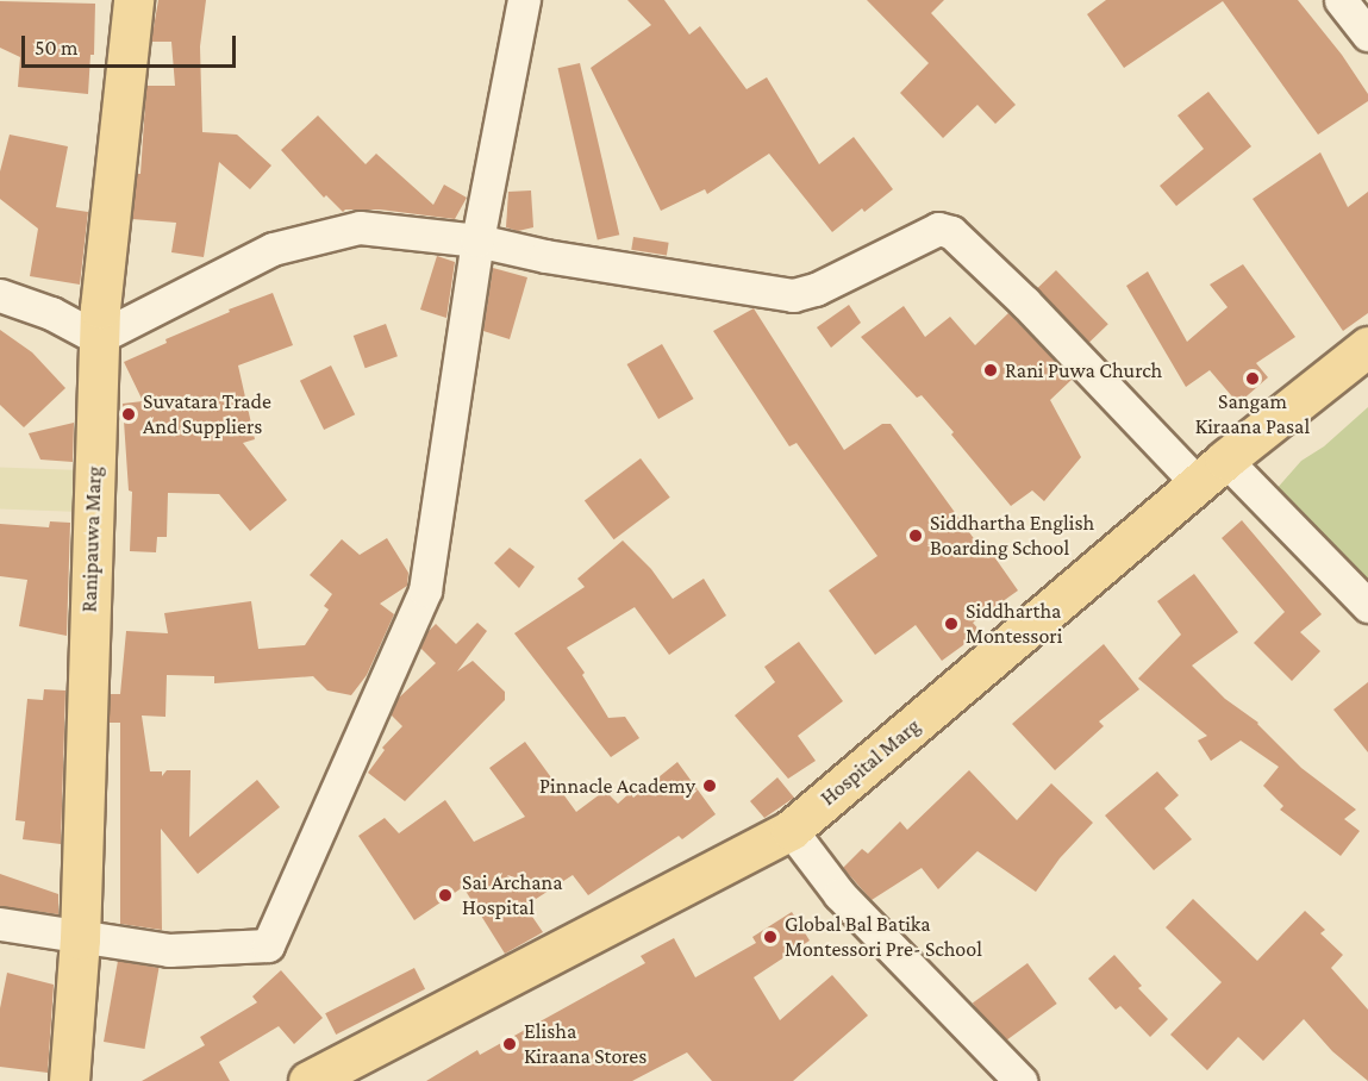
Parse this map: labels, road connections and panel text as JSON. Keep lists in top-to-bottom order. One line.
{"streets":{"main road":["Ranipauwa Marg","Hospital Marg"]},"places":["Rani Puwa Church","Sangam Kiraana Pasal","Suvatara Trade And Suppliers","Siddhartha English Boarding School","Siddhartha Montessori","Pinnacle Academy","Sai Archana Hospital","Global Bal Batika Montessori Pre- School","Elisha Kiraana Stores"],"scale_bar":"50 m"}
